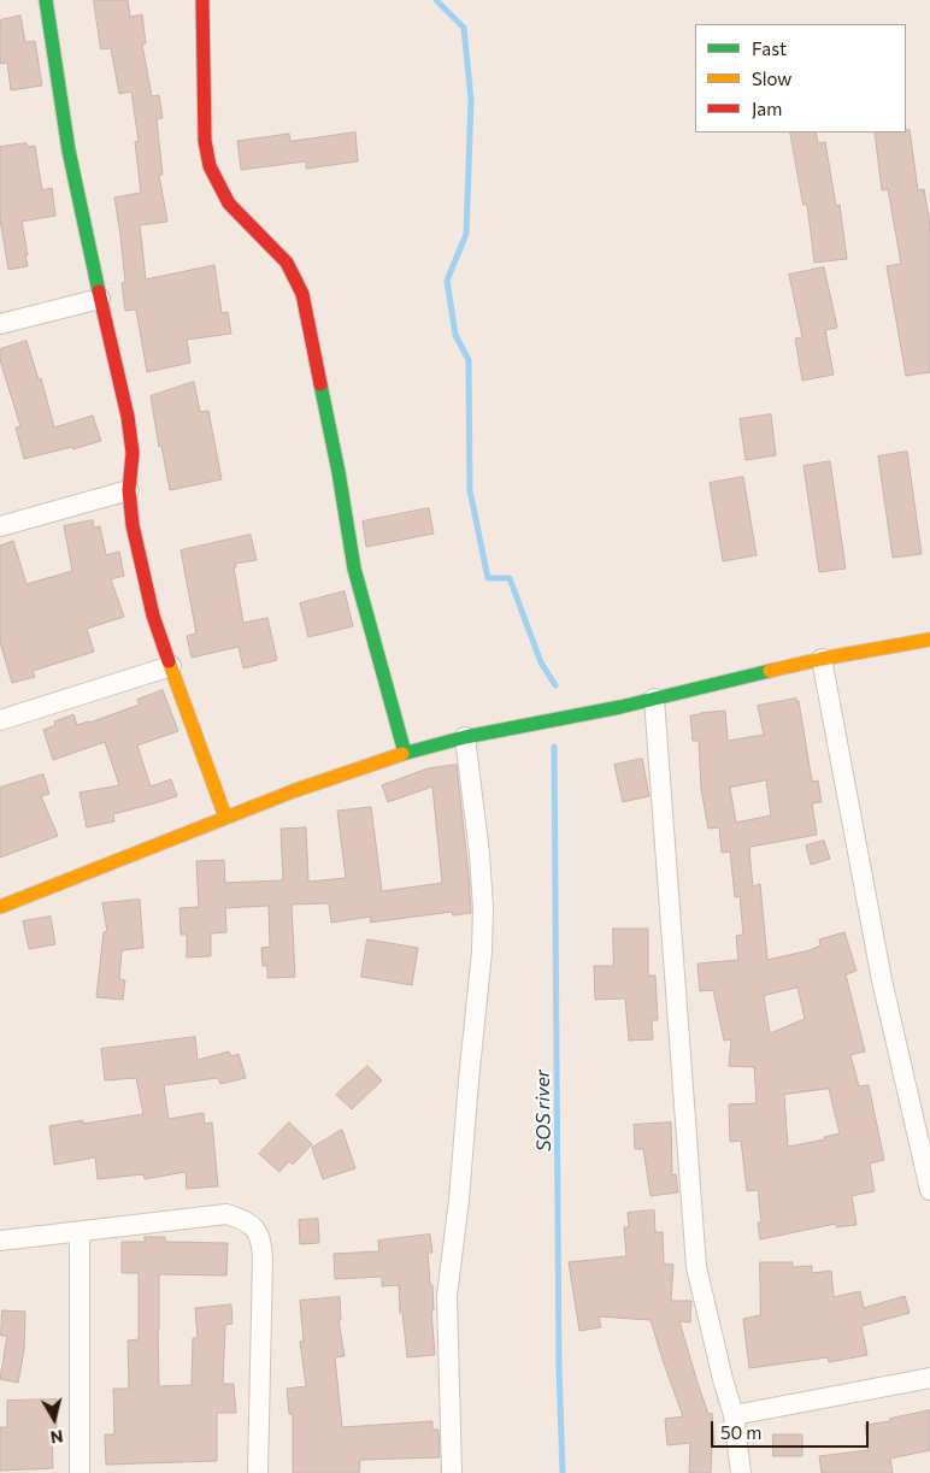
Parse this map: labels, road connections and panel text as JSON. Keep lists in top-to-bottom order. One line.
{"water":["SOS river"],"legend":["Fast","Slow","Jam"],"scale_bar":"50 m","north":"bottom"}
